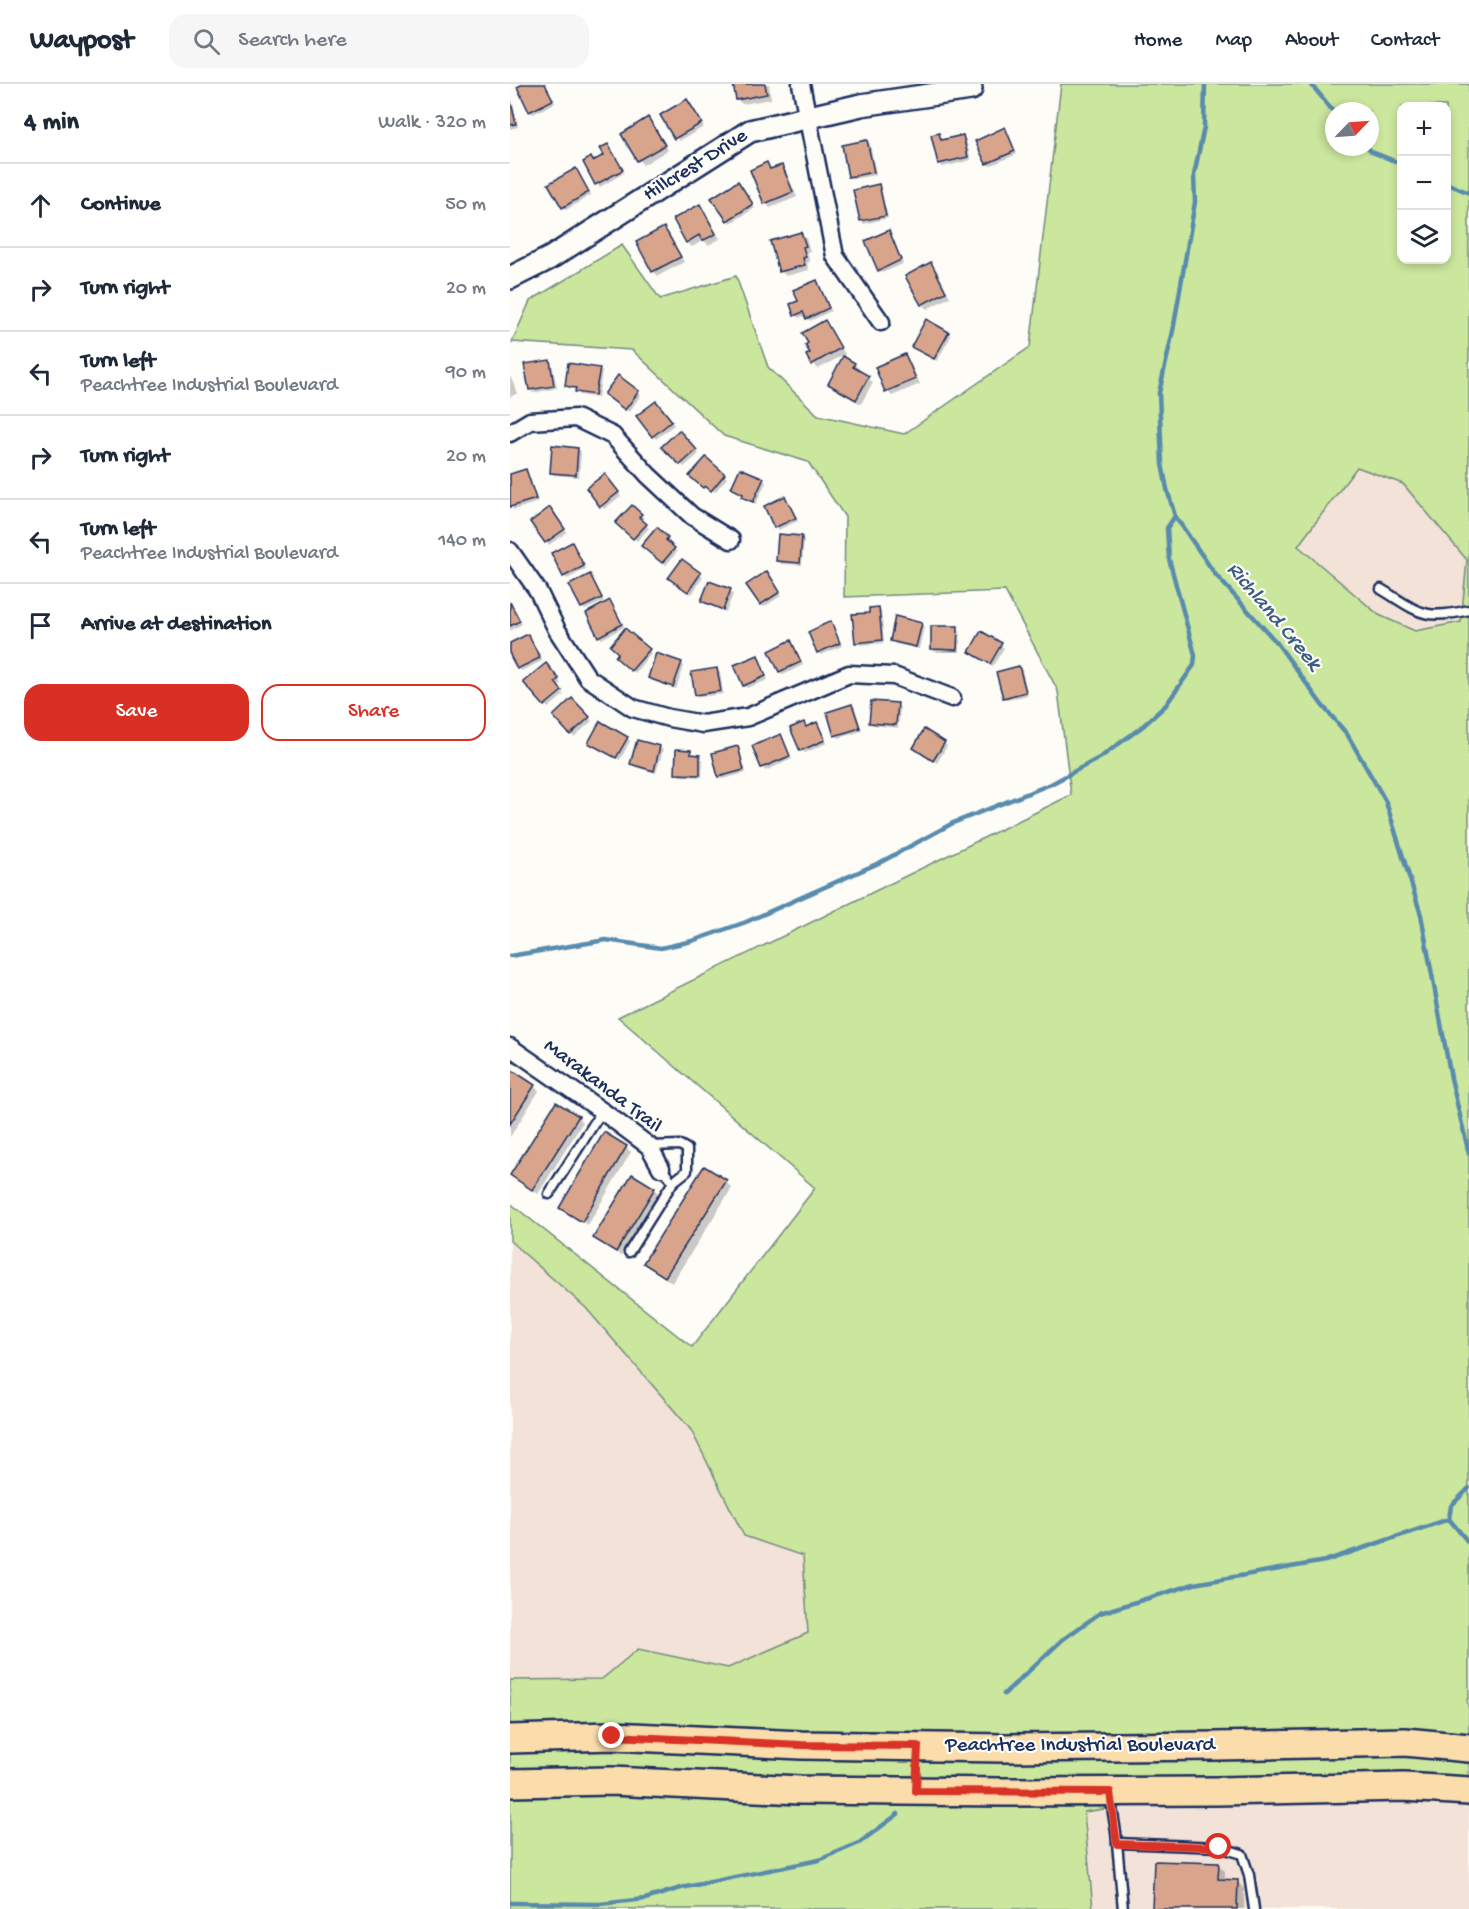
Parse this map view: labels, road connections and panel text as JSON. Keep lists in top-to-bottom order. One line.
{"streets":{"main road":["Peachtree Industrial Boulevard"],"street":["Hillcrest Drive","Marakanda Trail"]},"water":["Richland Creek"],"north":"top right","page":{"header":"Waypost","search":"Search here","nav":["Home","Map","About","Contact"],"heading":["4 min","Walk · 320 m"],"map_buttons":["+","−"],"list":[["Continue","50 m"],["Turn right","20 m"],["Turn left","Peachtree Industrial Boulevard","90 m"],["Turn right","20 m"],["Turn left","Peachtree Industrial Boulevard","140 m"],"Arrive at destination"],"buttons":["Save","Share"]}}
